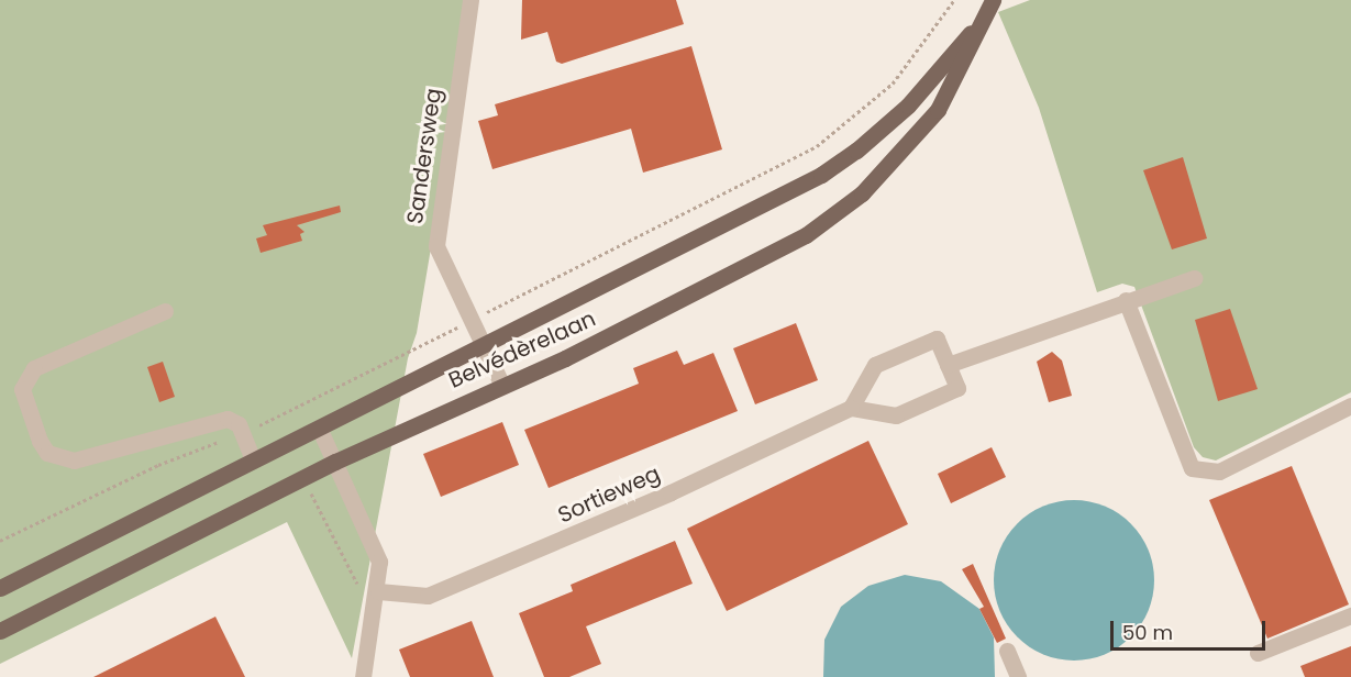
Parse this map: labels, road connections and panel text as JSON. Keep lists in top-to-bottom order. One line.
{"streets":{"main road":["Belvédèrelaan"],"street":["Sandersweg","Sortieweg"]},"crossings":[["Sandersweg","Belvédèrelaan"]],"scale_bar":"50 m"}
